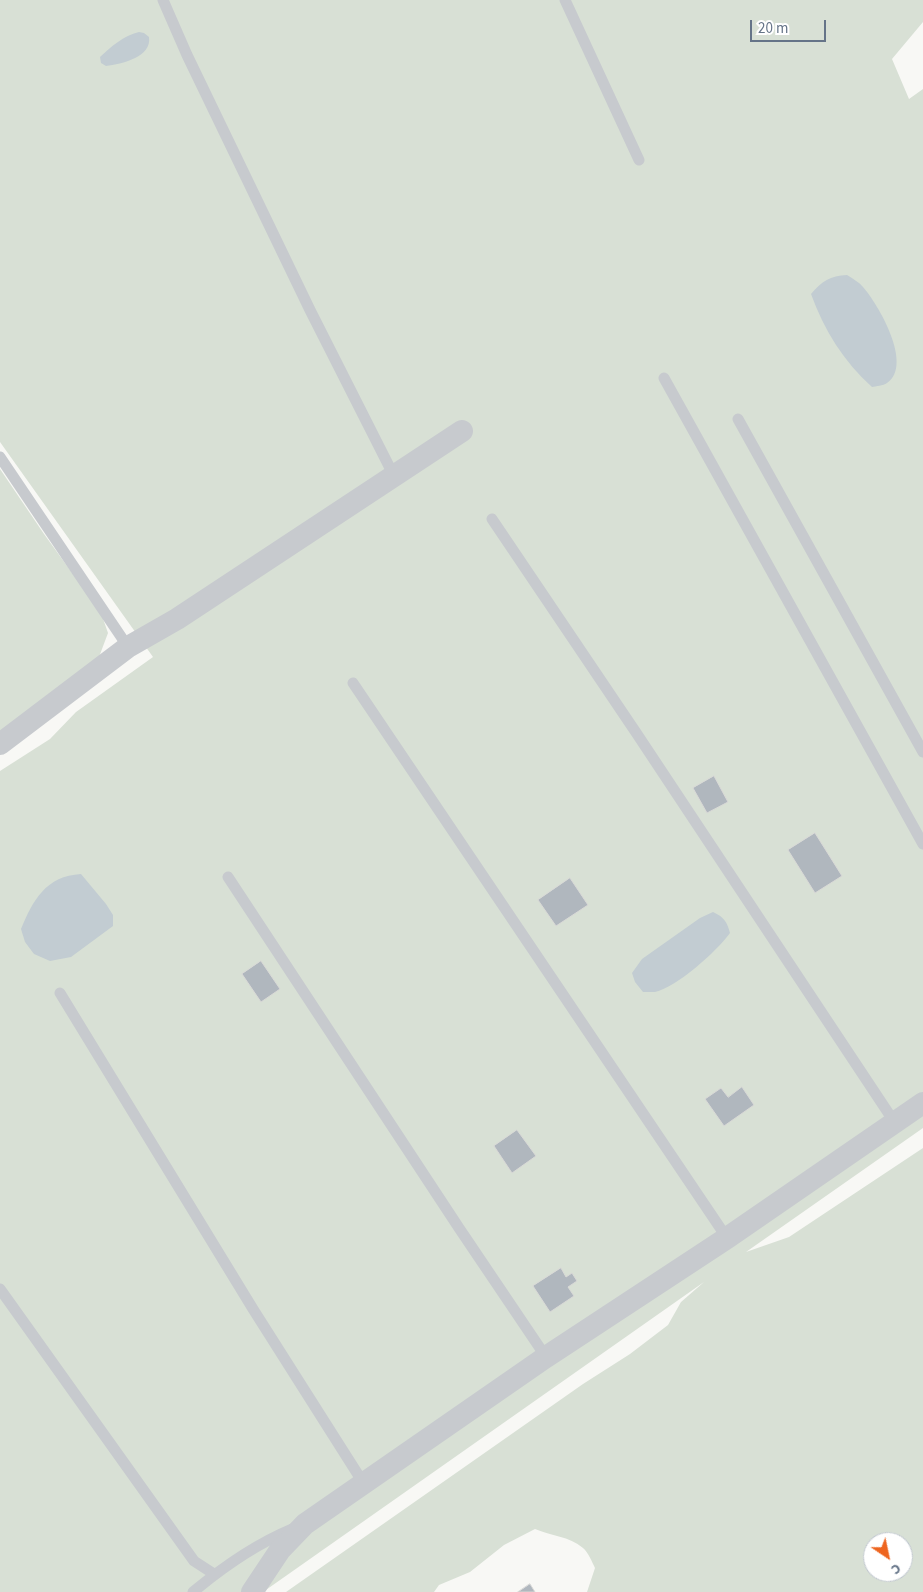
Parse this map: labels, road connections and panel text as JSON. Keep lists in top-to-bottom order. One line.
{"scale_bar":"20 m","north":"bottom right"}
